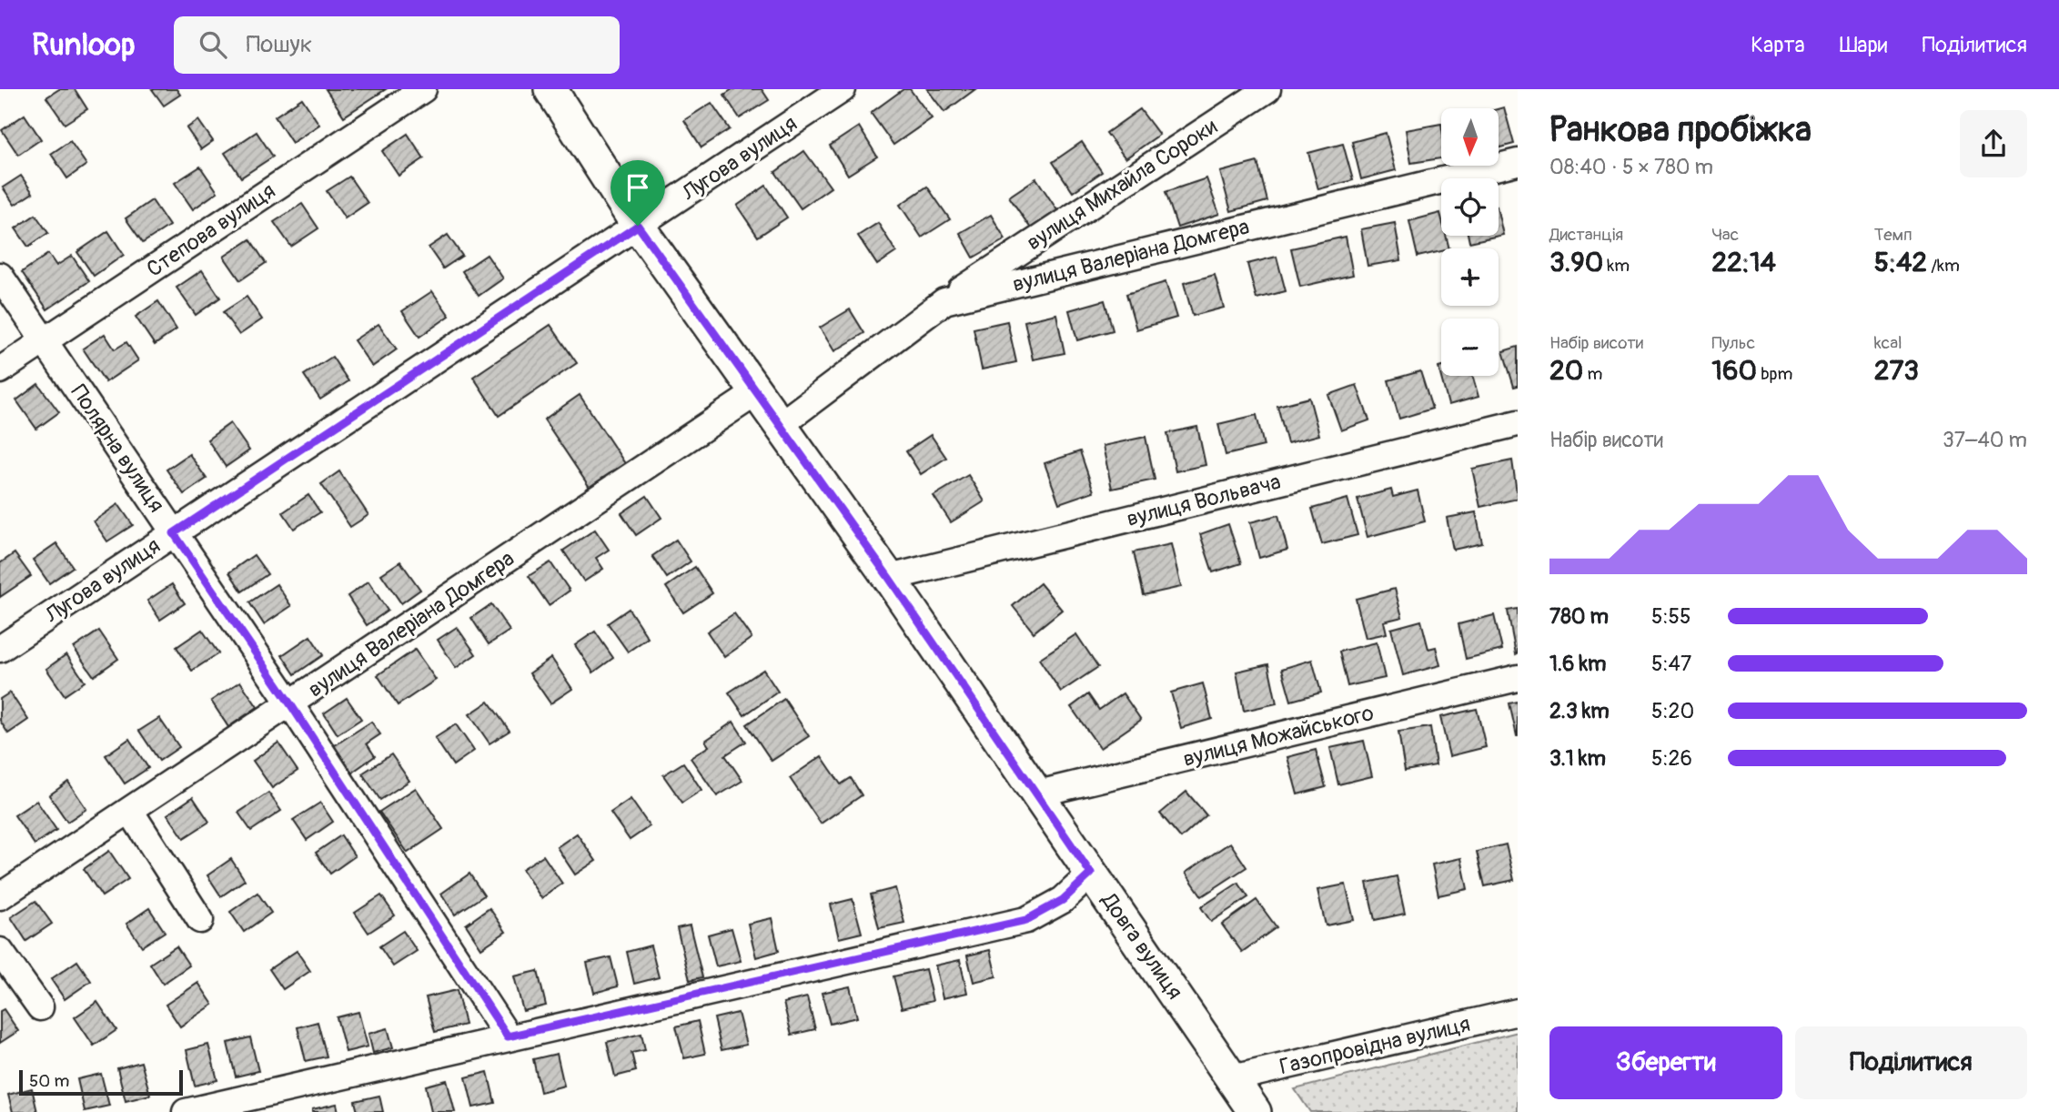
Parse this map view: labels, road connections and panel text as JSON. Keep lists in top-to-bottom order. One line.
{"streets":{"street":["Лугова вулиця","вулиця Михайла Сороки","Степова вулиця","вулиця Валеріана Домгера","Полярна вулиця","вулиця Вольвача","вулиця Можайського","Довга вулиця","Газопровідна вулиця"]},"crossings":[["Лугова вулиця","Полярна вулиця"],["Лугова вулиця","Довга вулиця"],["вулиця Михайла Сороки","вулиця Валеріана Домгера"],["Степова вулиця","Полярна вулиця"],["вулиця Валеріана Домгера","Полярна вулиця"],["вулиця Валеріана Домгера","Довга вулиця"],["вулиця Вольвача","Довга вулиця"],["вулиця Можайського","Довга вулиця"],["Довга вулиця","Газопровідна вулиця"]],"scale_bar":"50 m","north":"bottom","page":{"header":"Runloop","search":"Пошук","nav":["Карта","Шари","Поділитися"],"heading":["Ранкова пробіжка","08:40 · 5 × 780 m"],"map_buttons":["+","−"],"stats":[["Дистанція","3.90 km"],["Час","22:14"],["Темп","5:42 /km"],["Набір висоти","20 m"],["Пульс","160 bpm"],["kcal","273"]],"chart":["Набір висоти","37–40 m"],"list":[{"name":"780 m","note":"5:55"},{"name":"1.6 km","note":"5:47"},{"name":"2.3 km","note":"5:20"},{"name":"3.1 km","note":"5:26"}],"buttons":["Зберегти","Поділитися"],"scale":"50 m"}}
